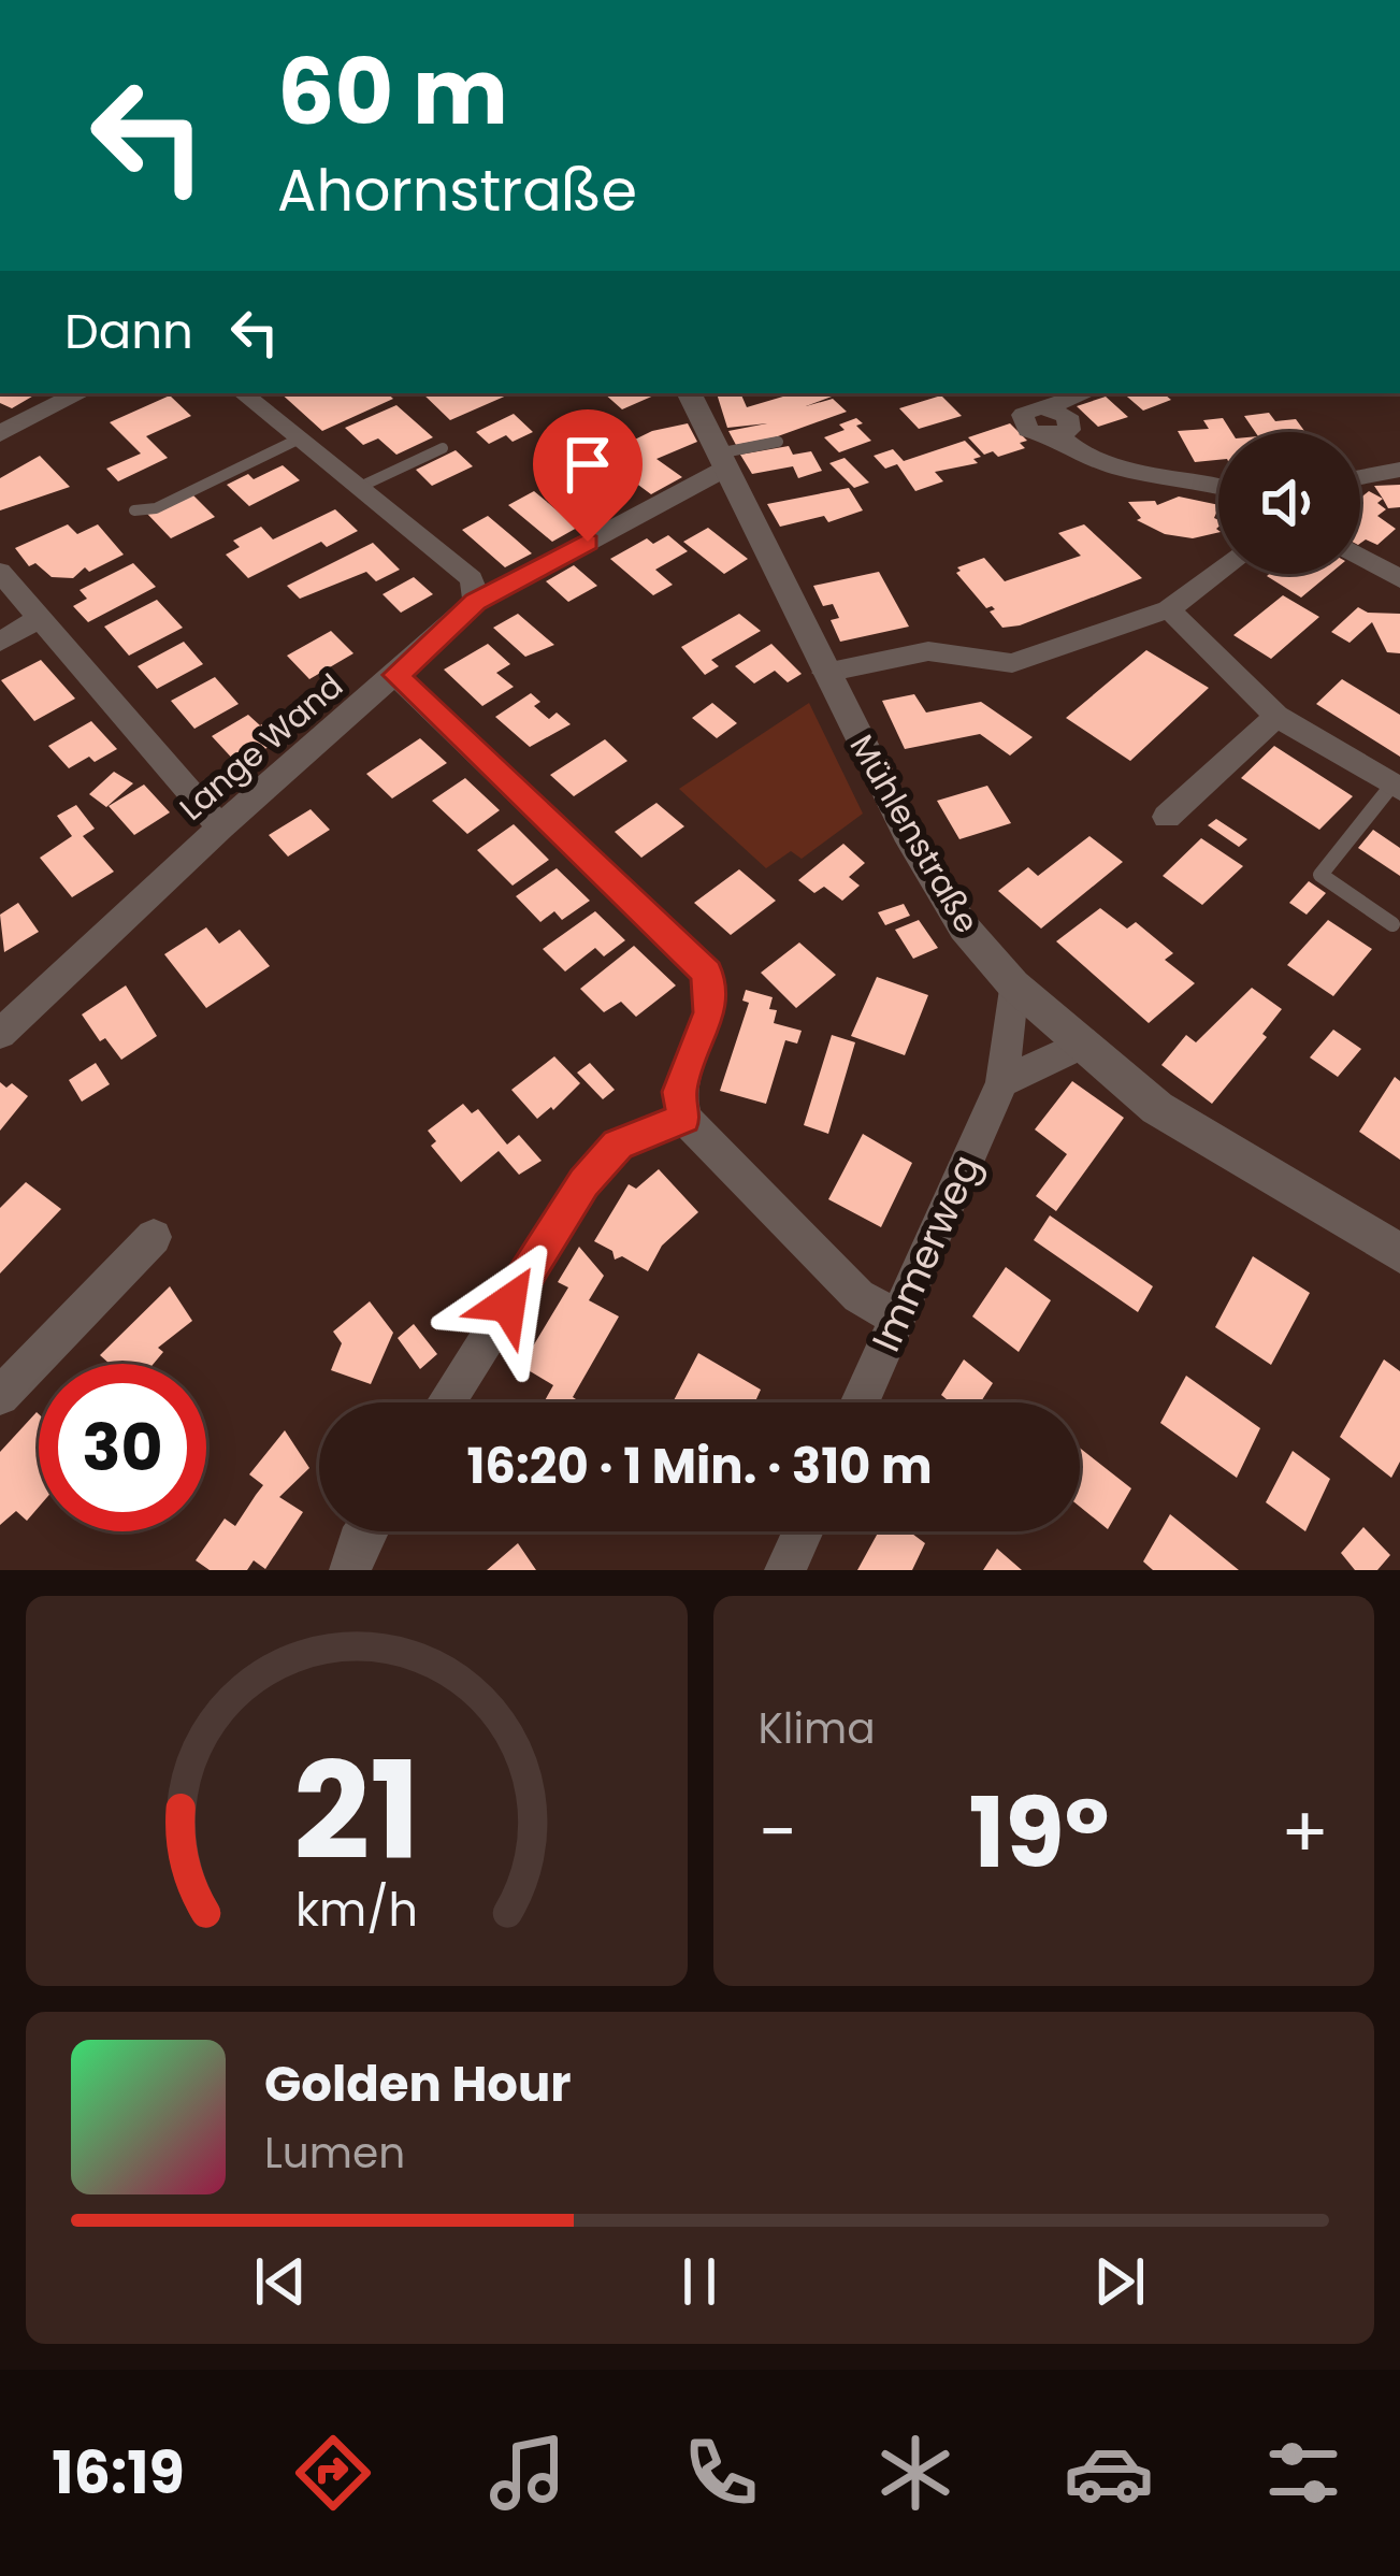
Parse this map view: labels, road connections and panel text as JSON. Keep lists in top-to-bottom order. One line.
{"streets":{"street":["Lange Wand","Mühlenstraße","Immerweg"]},"crossings":[["Lange Wand","Mühlenstraße"],["Mühlenstraße","Immerweg"]],"page":{"turn":["60 m","Ahornstraße"],"then":"Dann","limit":"30","trip":"16:20 · 1 Min. · 310 m","tile":"Klima","heat":["−","19°","+"],"song":["Golden Hour","Lumen"],"tabs":"16:19","gauge":["21","km/h"]}}
